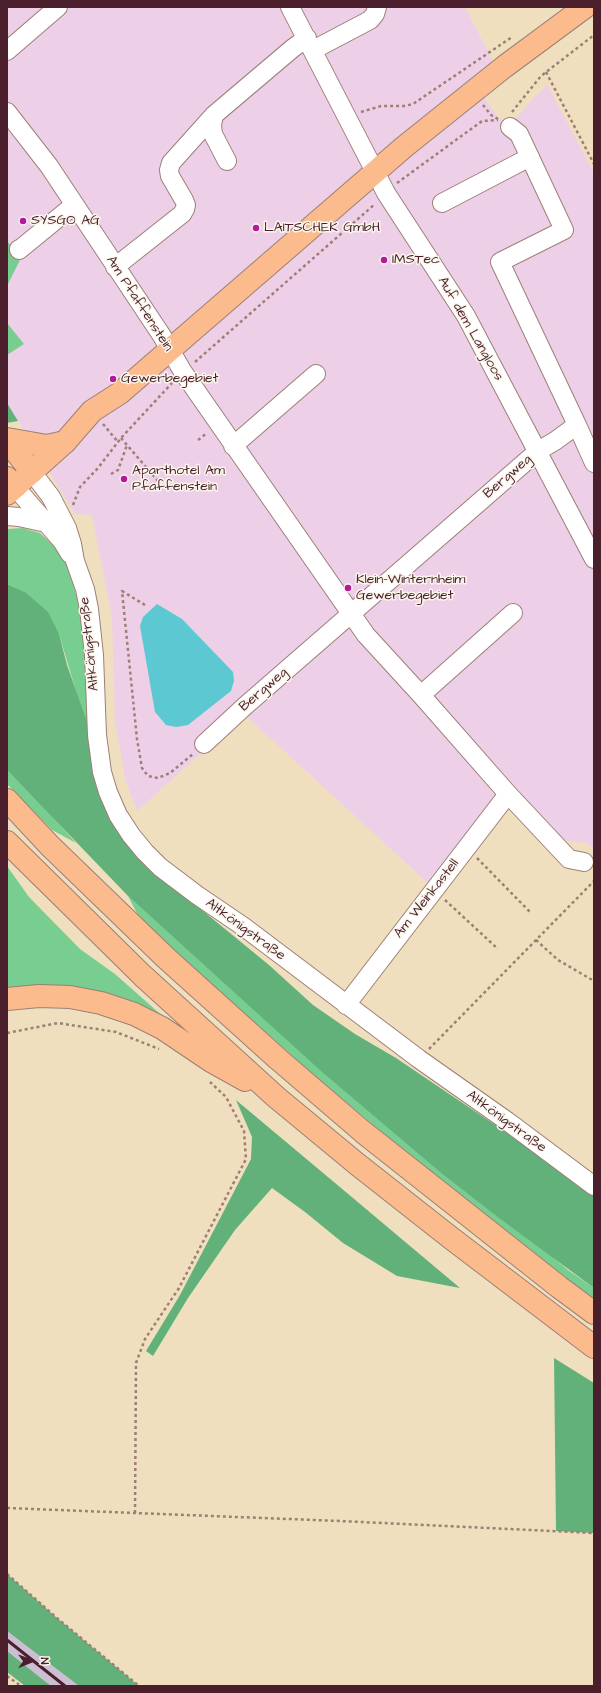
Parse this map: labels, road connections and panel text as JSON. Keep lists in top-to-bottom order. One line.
{"streets":{"street":["Am Pfaffenstein","Auf dem Langloos","Bergweg","Altkönigstraße","Am Weinkastell"]},"crossings":[["Am Pfaffenstein","Bergweg"],["Auf dem Langloos","Bergweg"],["Altkönigstraße","Am Weinkastell"]],"places":["SYSGO AG","LAITSCHEK GmbH","IMSTec","Gewerbegebiet","Aparthotel Am Pfaffenstein","Klein-Winternheim Gewerbegebiet"],"north":"right"}
